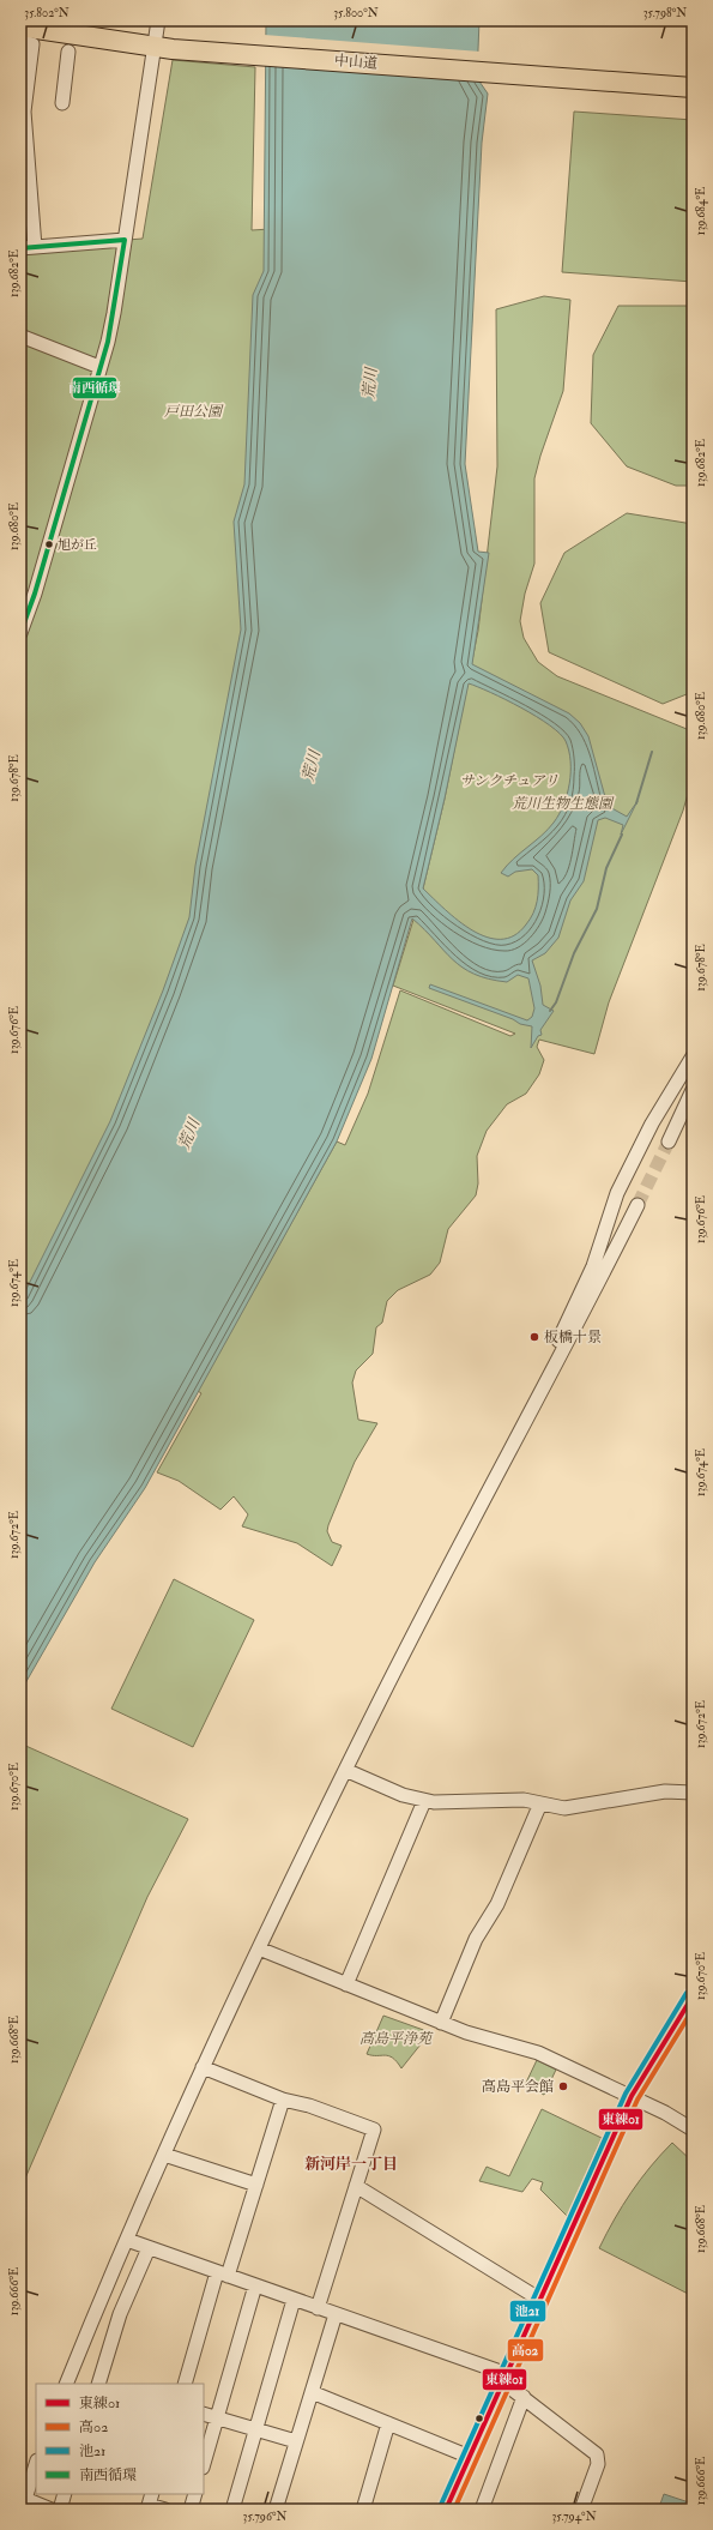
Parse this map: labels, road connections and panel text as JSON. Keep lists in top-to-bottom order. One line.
{"streets":{"highway":["中山道"]},"districts":["新河岸一丁目"],"water":["荒川"],"parks":["戸田公園","サンクチュアリ","荒川生物生態園","高島平浄苑"],"places":["旭が丘","板橋十景","高島平会館"],"lines":["transit line 南西循環","transit line 池21","transit line 東練01","transit line 高02"],"legend":["東練01","高02","池21","南西循環"],"coordinates":["35.802°N","35.800°N","35.798°N","139.684°E","139.682°E","139.680°E","139.678°E","139.676°E","139.674°E","139.672°E","139.670°E","139.668°E","139.666°E","35.796°N","35.794°N"]}
